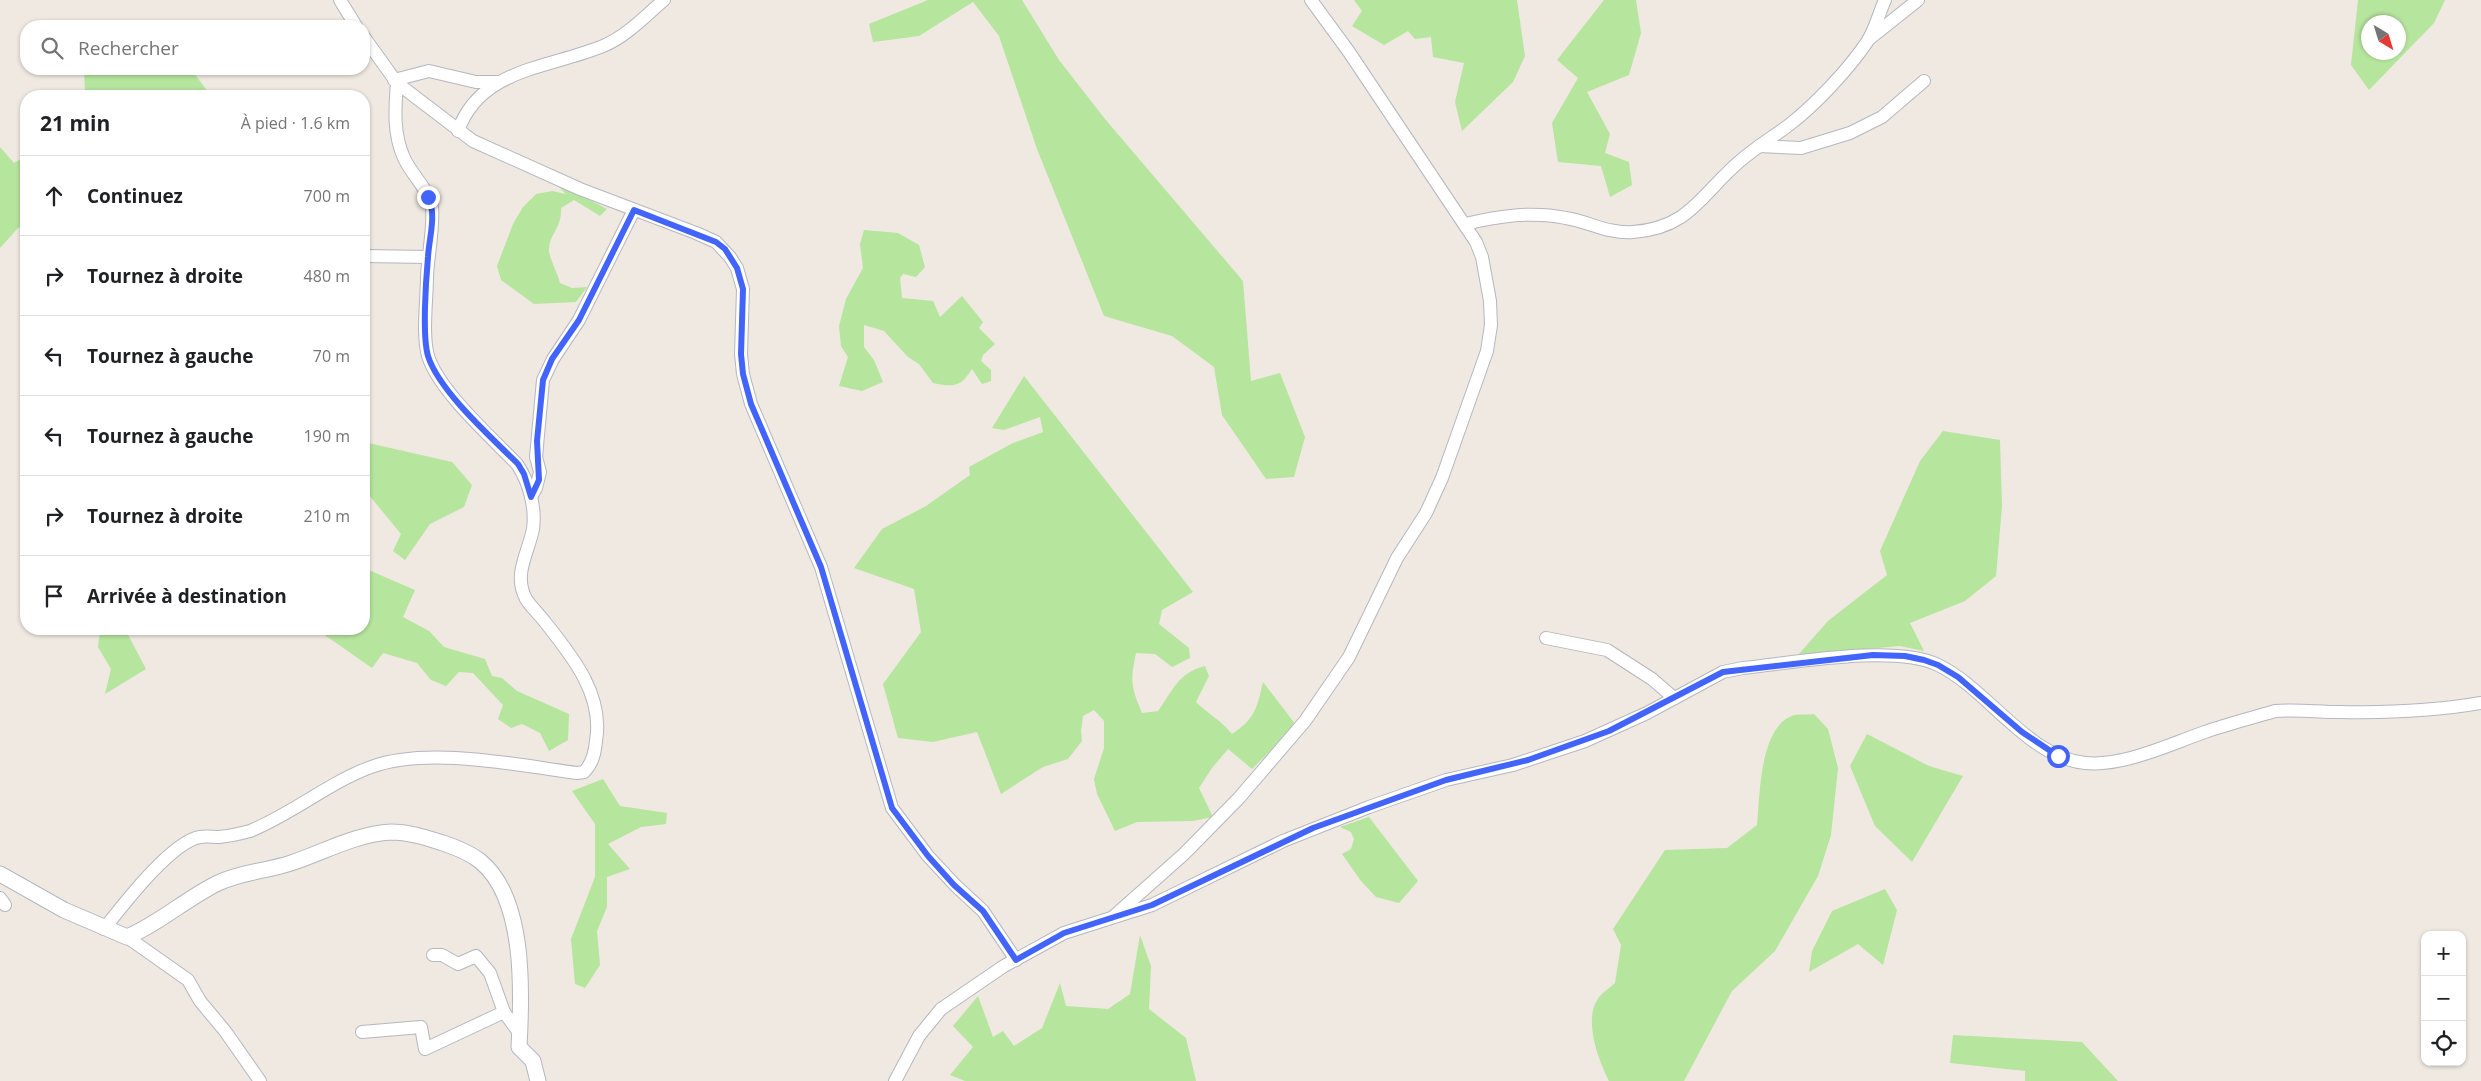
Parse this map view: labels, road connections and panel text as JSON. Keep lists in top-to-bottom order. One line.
{"north":"bottom right","page":{"search":"Rechercher","heading":["21 min","À pied · 1.6 km"],"list":[["Continuez","700 m"],["Tournez à droite","480 m"],["Tournez à gauche","70 m"],["Tournez à gauche","190 m"],["Tournez à droite","210 m"],"Arrivée à destination"],"map_buttons":["+","−"]}}
